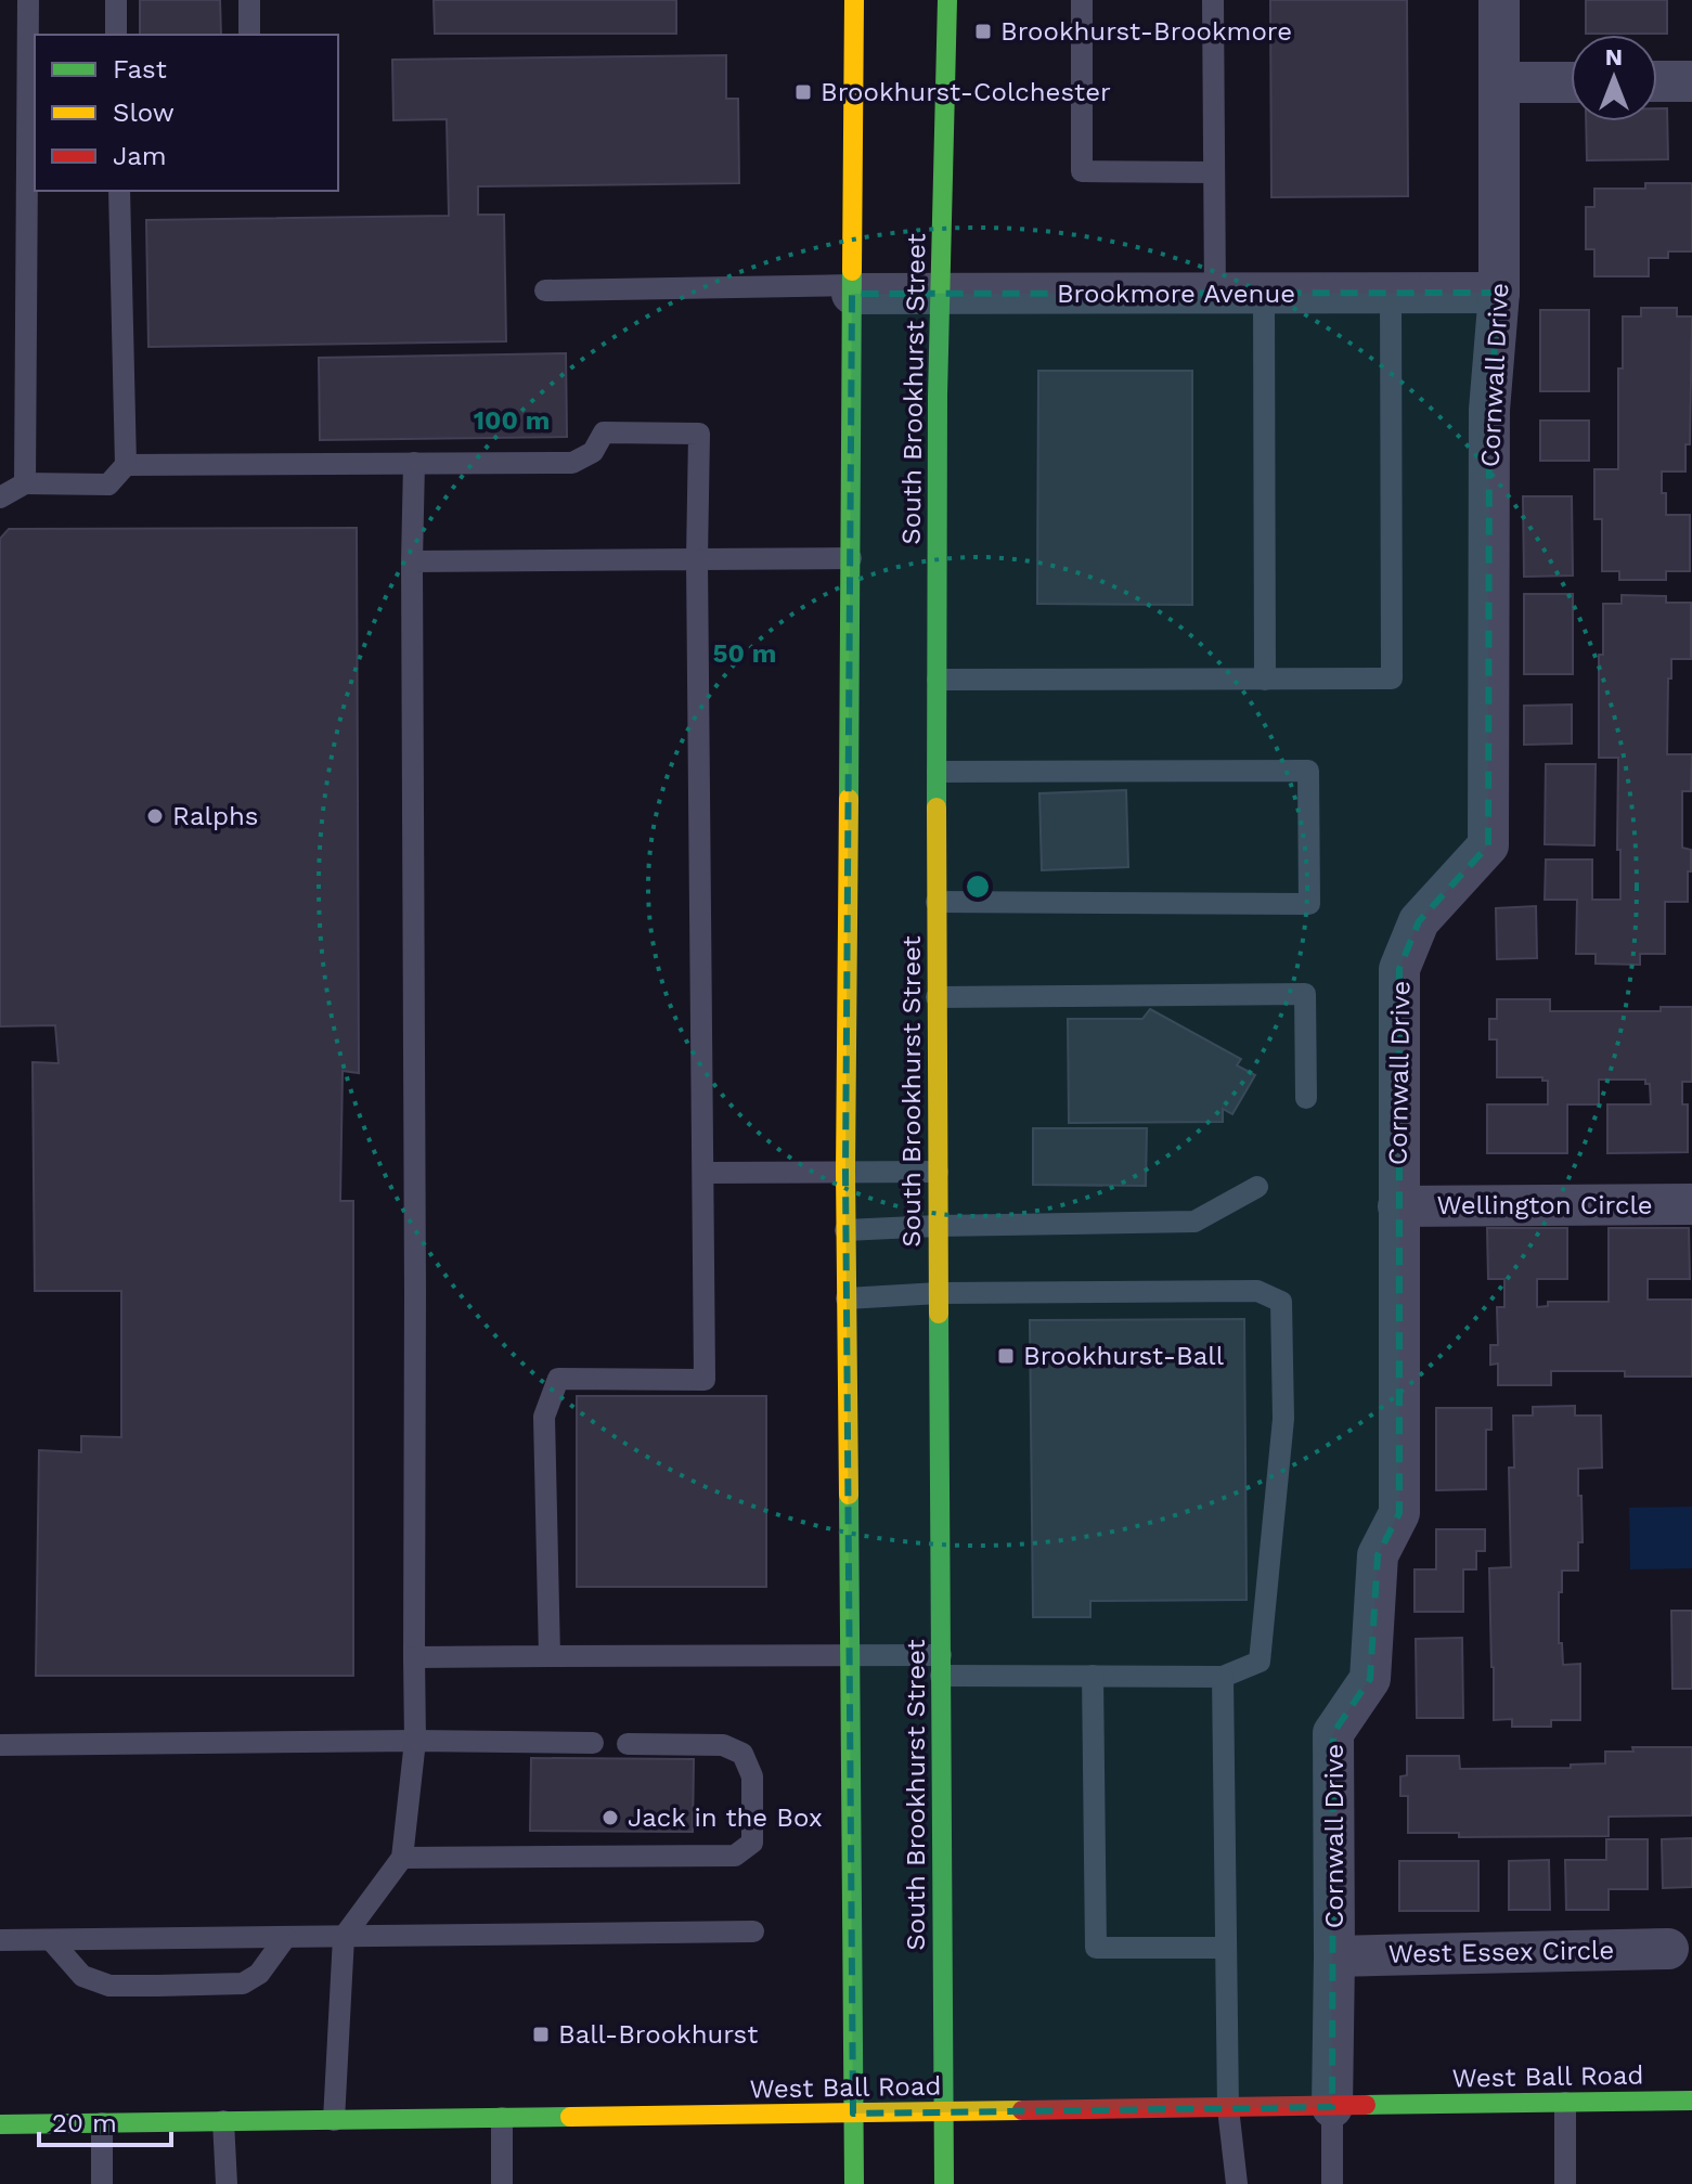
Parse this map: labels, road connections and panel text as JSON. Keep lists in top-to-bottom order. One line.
{"streets":{"main road":["South Brookhurst Street","West Ball Road"],"street":["Brookmore Avenue","Cornwall Drive","Wellington Circle","West Essex Circle"]},"crossings":[["Brookmore Avenue","Cornwall Drive"],["Brookmore Avenue","South Brookhurst Street"],["Cornwall Drive","Wellington Circle"],["Cornwall Drive","West Essex Circle"],["Cornwall Drive","West Ball Road"],["South Brookhurst Street","West Ball Road"]],"places":{"transit":["Brookhurst-Brookmore","Brookhurst-Colchester","Brookhurst-Ball","Ball-Brookhurst"],"other":["Ralphs","Jack in the Box"]},"legend":["Fast","Slow","Jam"],"scale_bar":"20 m","north":"top","rings":["100 m","50 m"]}
